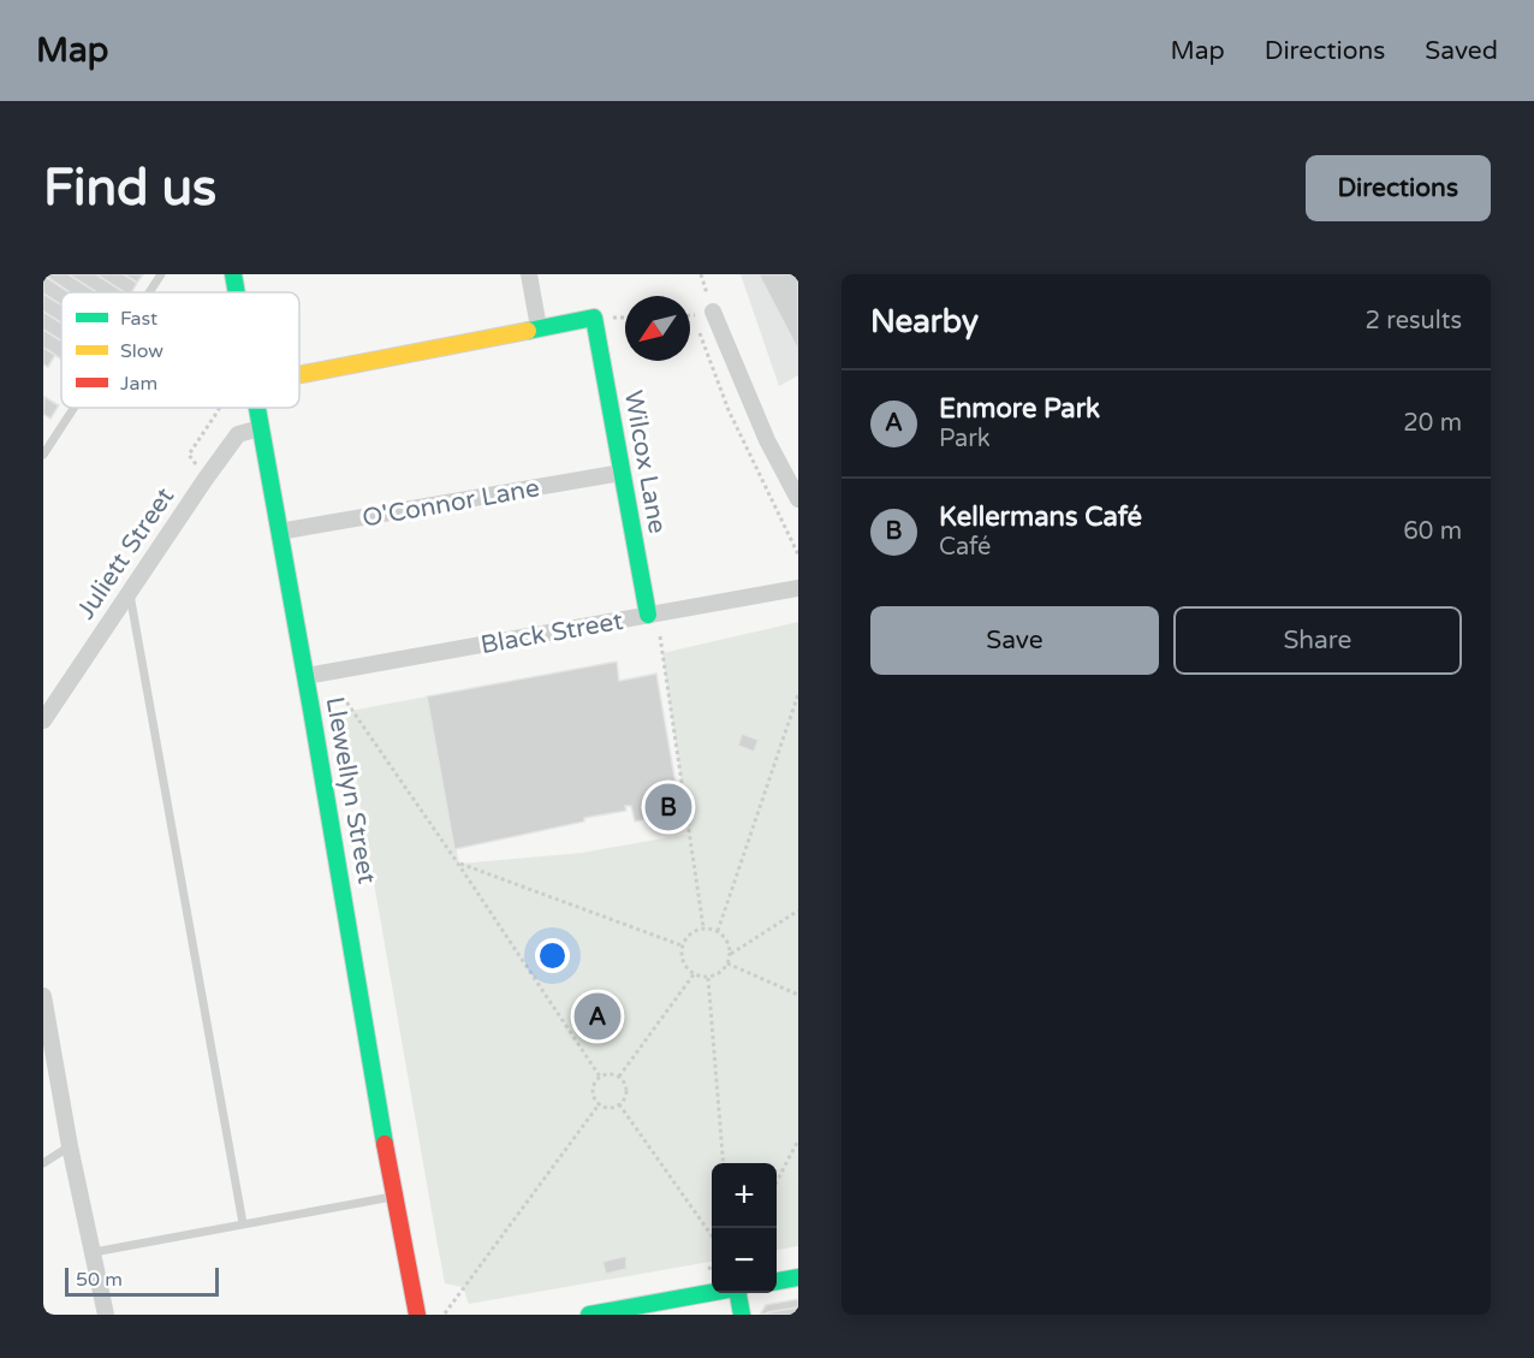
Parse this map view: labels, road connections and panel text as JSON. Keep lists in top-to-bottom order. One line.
{"streets":{"street":["Wilcox Lane","O'Connor Lane","Juliett Street","Black Street","Llewellyn Street"]},"crossings":[["Wilcox Lane","O'Connor Lane"],["Wilcox Lane","Black Street"],["O'Connor Lane","Llewellyn Street"],["Juliett Street","Llewellyn Street"],["Black Street","Llewellyn Street"]],"legend":["Fast","Slow","Jam"],"scale_bar":"50 m","north":"bottom left","page":{"header":"Map","nav":["Map","Directions","Saved"],"buttons":["Directions",["Save","Share"]],"title":"Find us","heading":["Nearby","2 results"],"list":[{"mark":"A","name":"Enmore Park","note":"Park","value":"20 m"},{"mark":"B","name":"Kellermans Café","note":"Café","value":"60 m"}],"pins":["B","A"],"map_buttons":["+","−"],"scale":"50 m"}}
